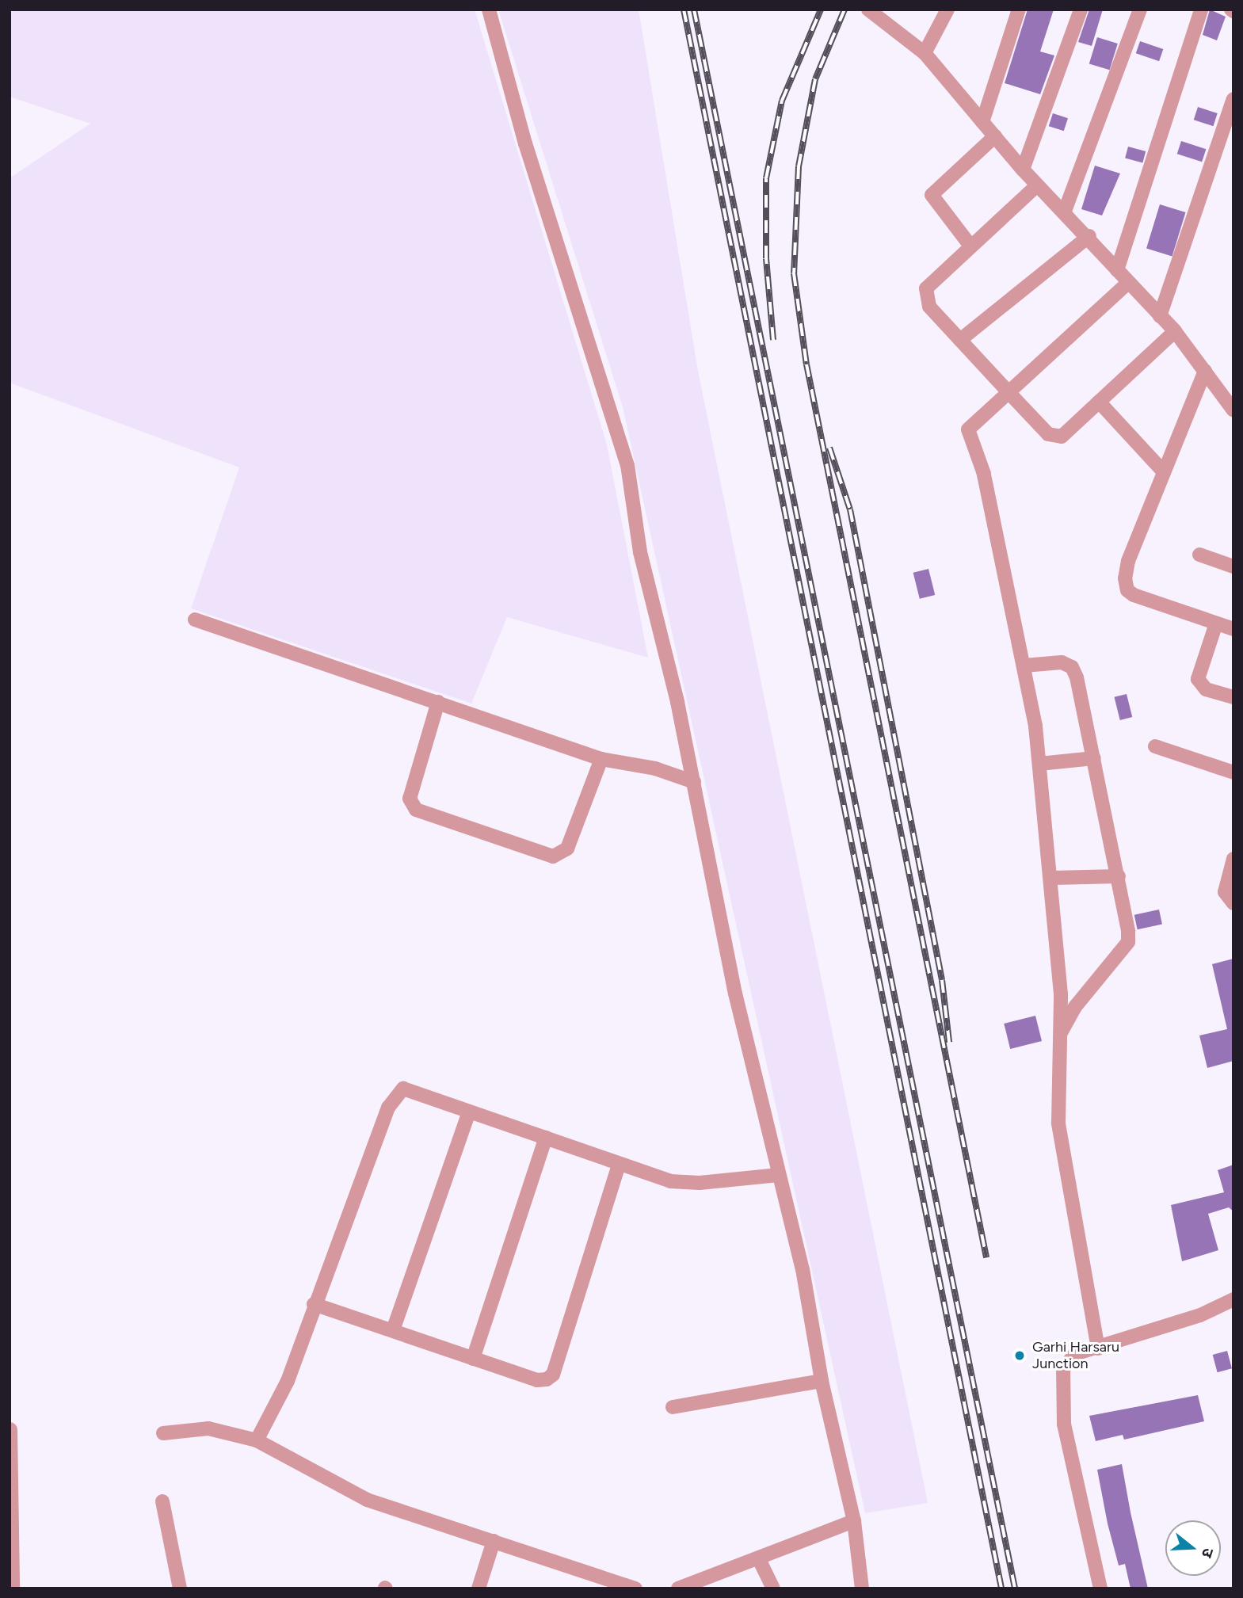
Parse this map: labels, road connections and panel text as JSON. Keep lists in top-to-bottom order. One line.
{"places":["Garhi Harsaru Junction"],"north":"right"}
